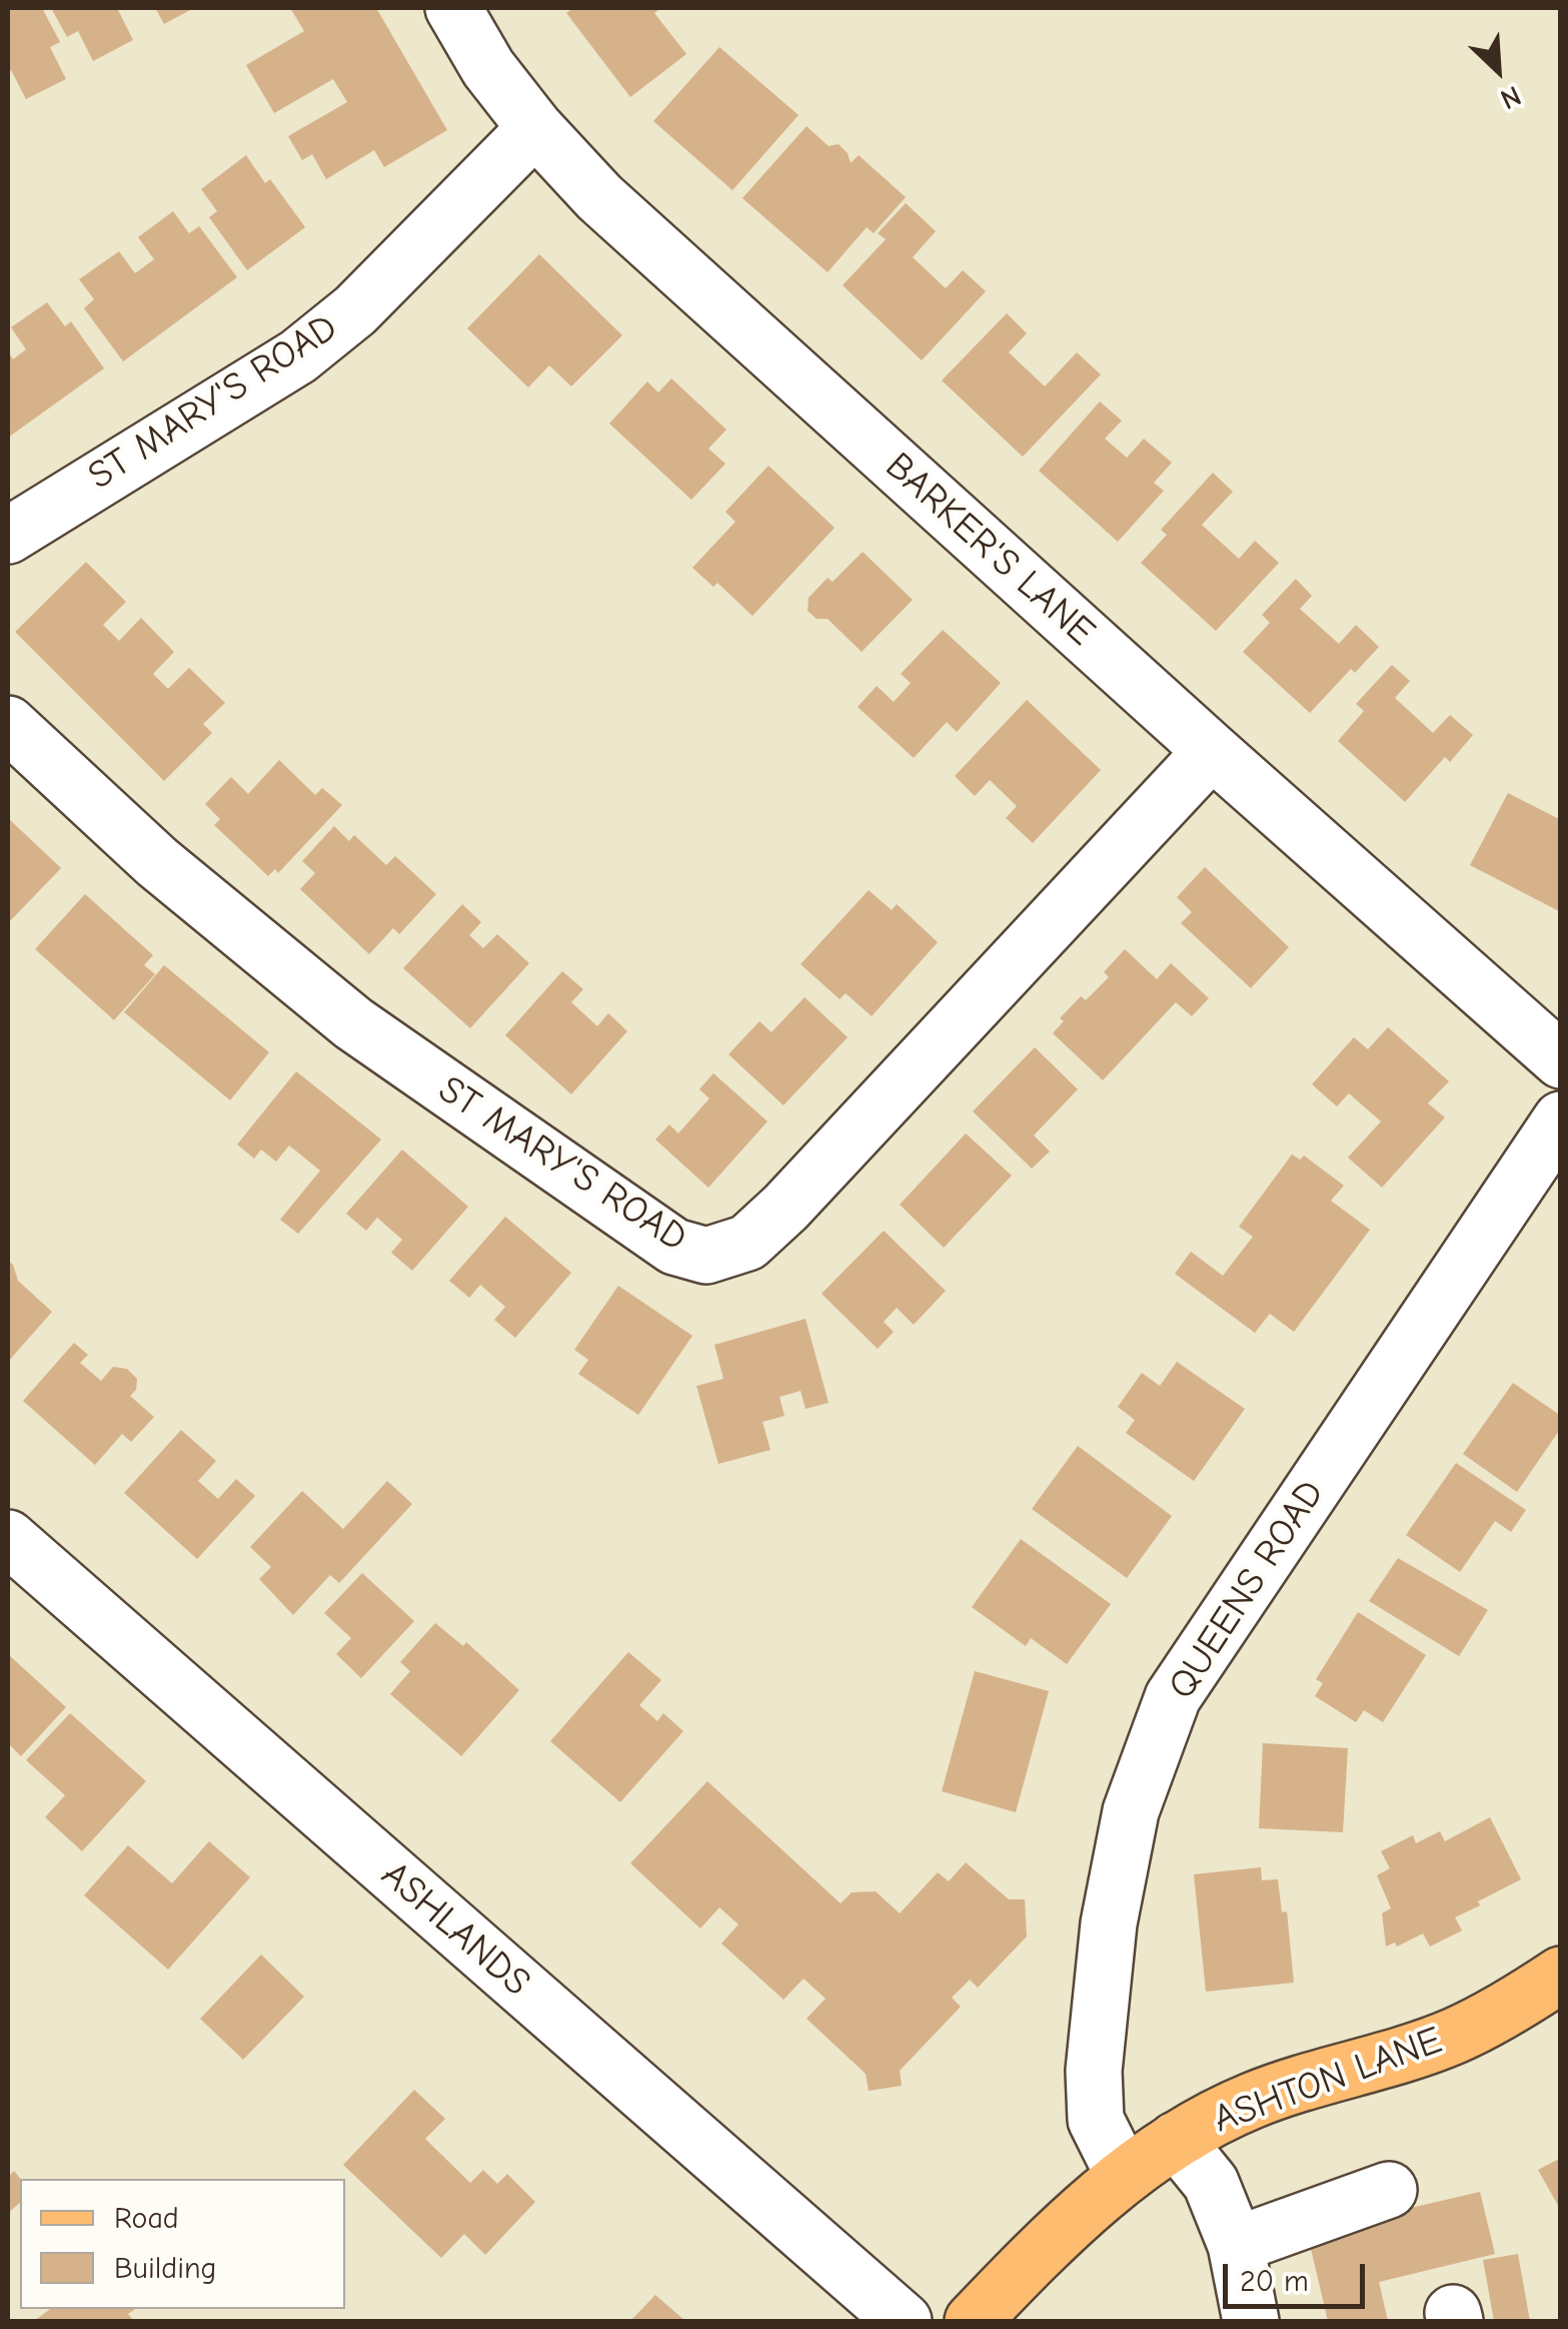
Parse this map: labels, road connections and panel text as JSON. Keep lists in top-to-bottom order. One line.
{"streets":{"main road":["ASHTON LANE"],"street":["ST MARY'S ROAD","BARKER'S LANE","QUEENS ROAD","ASHLANDS"]},"crossings":[["ST MARY'S ROAD","BARKER'S LANE"],["QUEENS ROAD","ASHTON LANE"]],"legend":["Road","Building"],"scale_bar":"20 m","north":"bottom right"}
